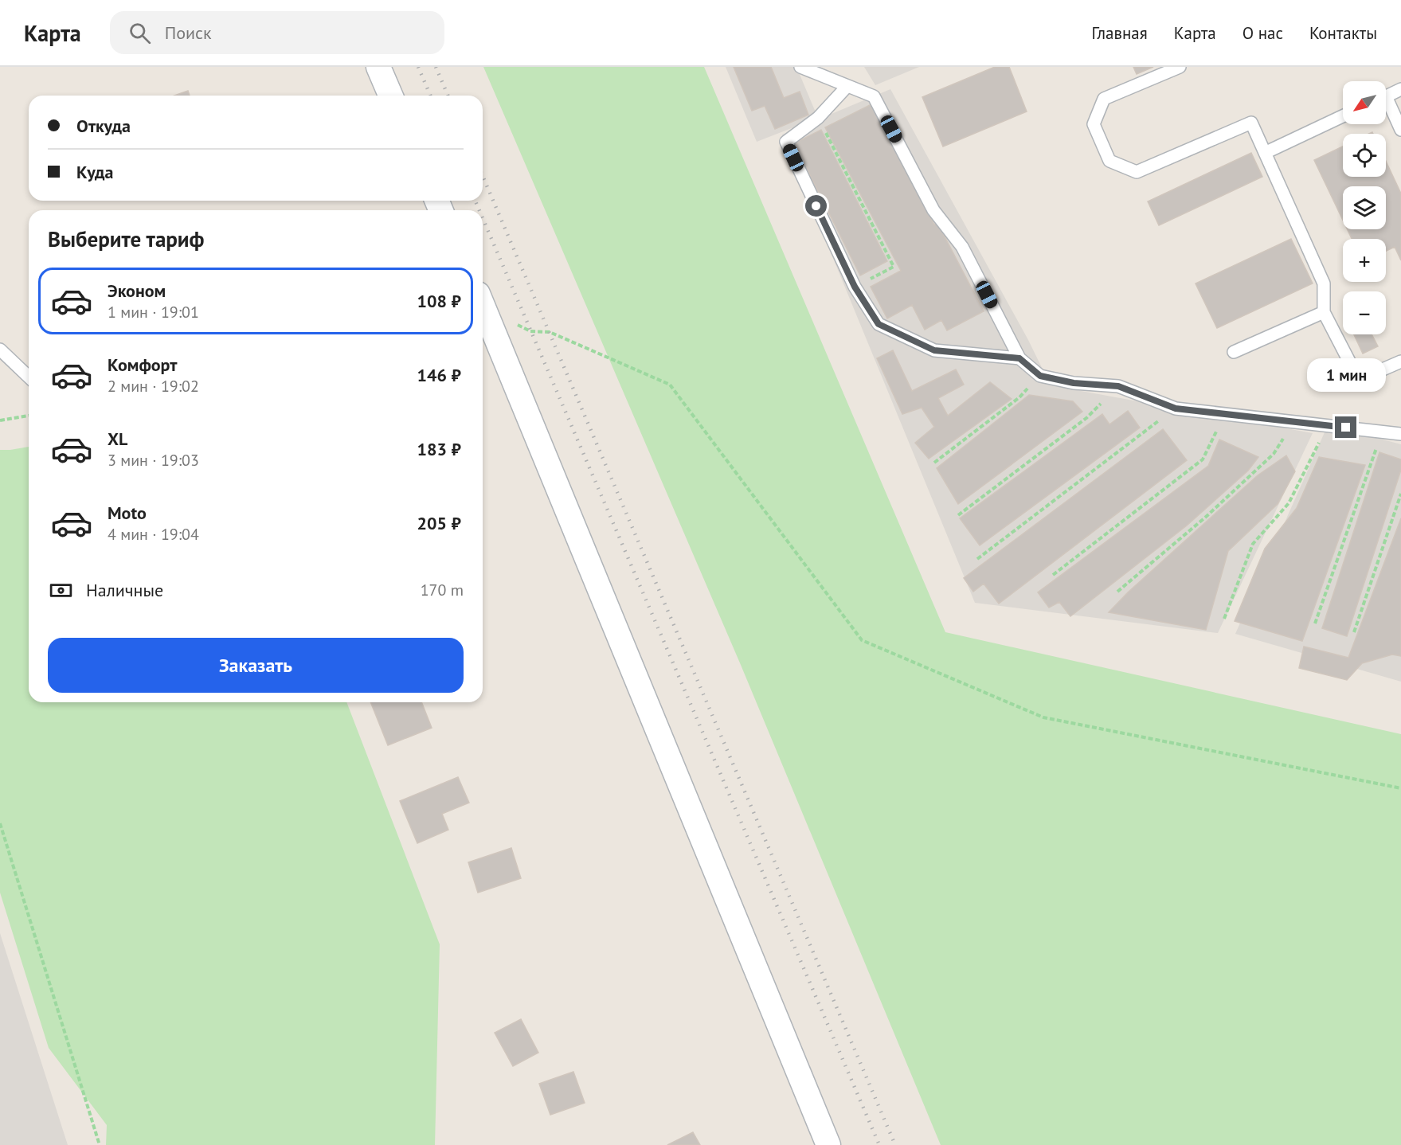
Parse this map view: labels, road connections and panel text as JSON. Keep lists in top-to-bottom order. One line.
{"north":"bottom left","page":{"header":"Карта","search":"Поиск","nav":["Главная","Карта","О нас","Контакты"],"map_buttons":["+","−"],"banner":["Откуда","Куда"],"heading":"Выберите тариф","list":[{"name":"Эконом","note":"1 мин · 19:01","value":"108 ₽"},{"name":"Комфорт","note":"2 мин · 19:02","value":"146 ₽"},{"name":"XL","note":"3 мин · 19:03","value":"183 ₽"},{"name":"Moto","note":"4 мин · 19:04","value":"205 ₽"}],"bubble":"1 мин","pay":["Наличные","170 m"],"buttons":"Заказать"}}
